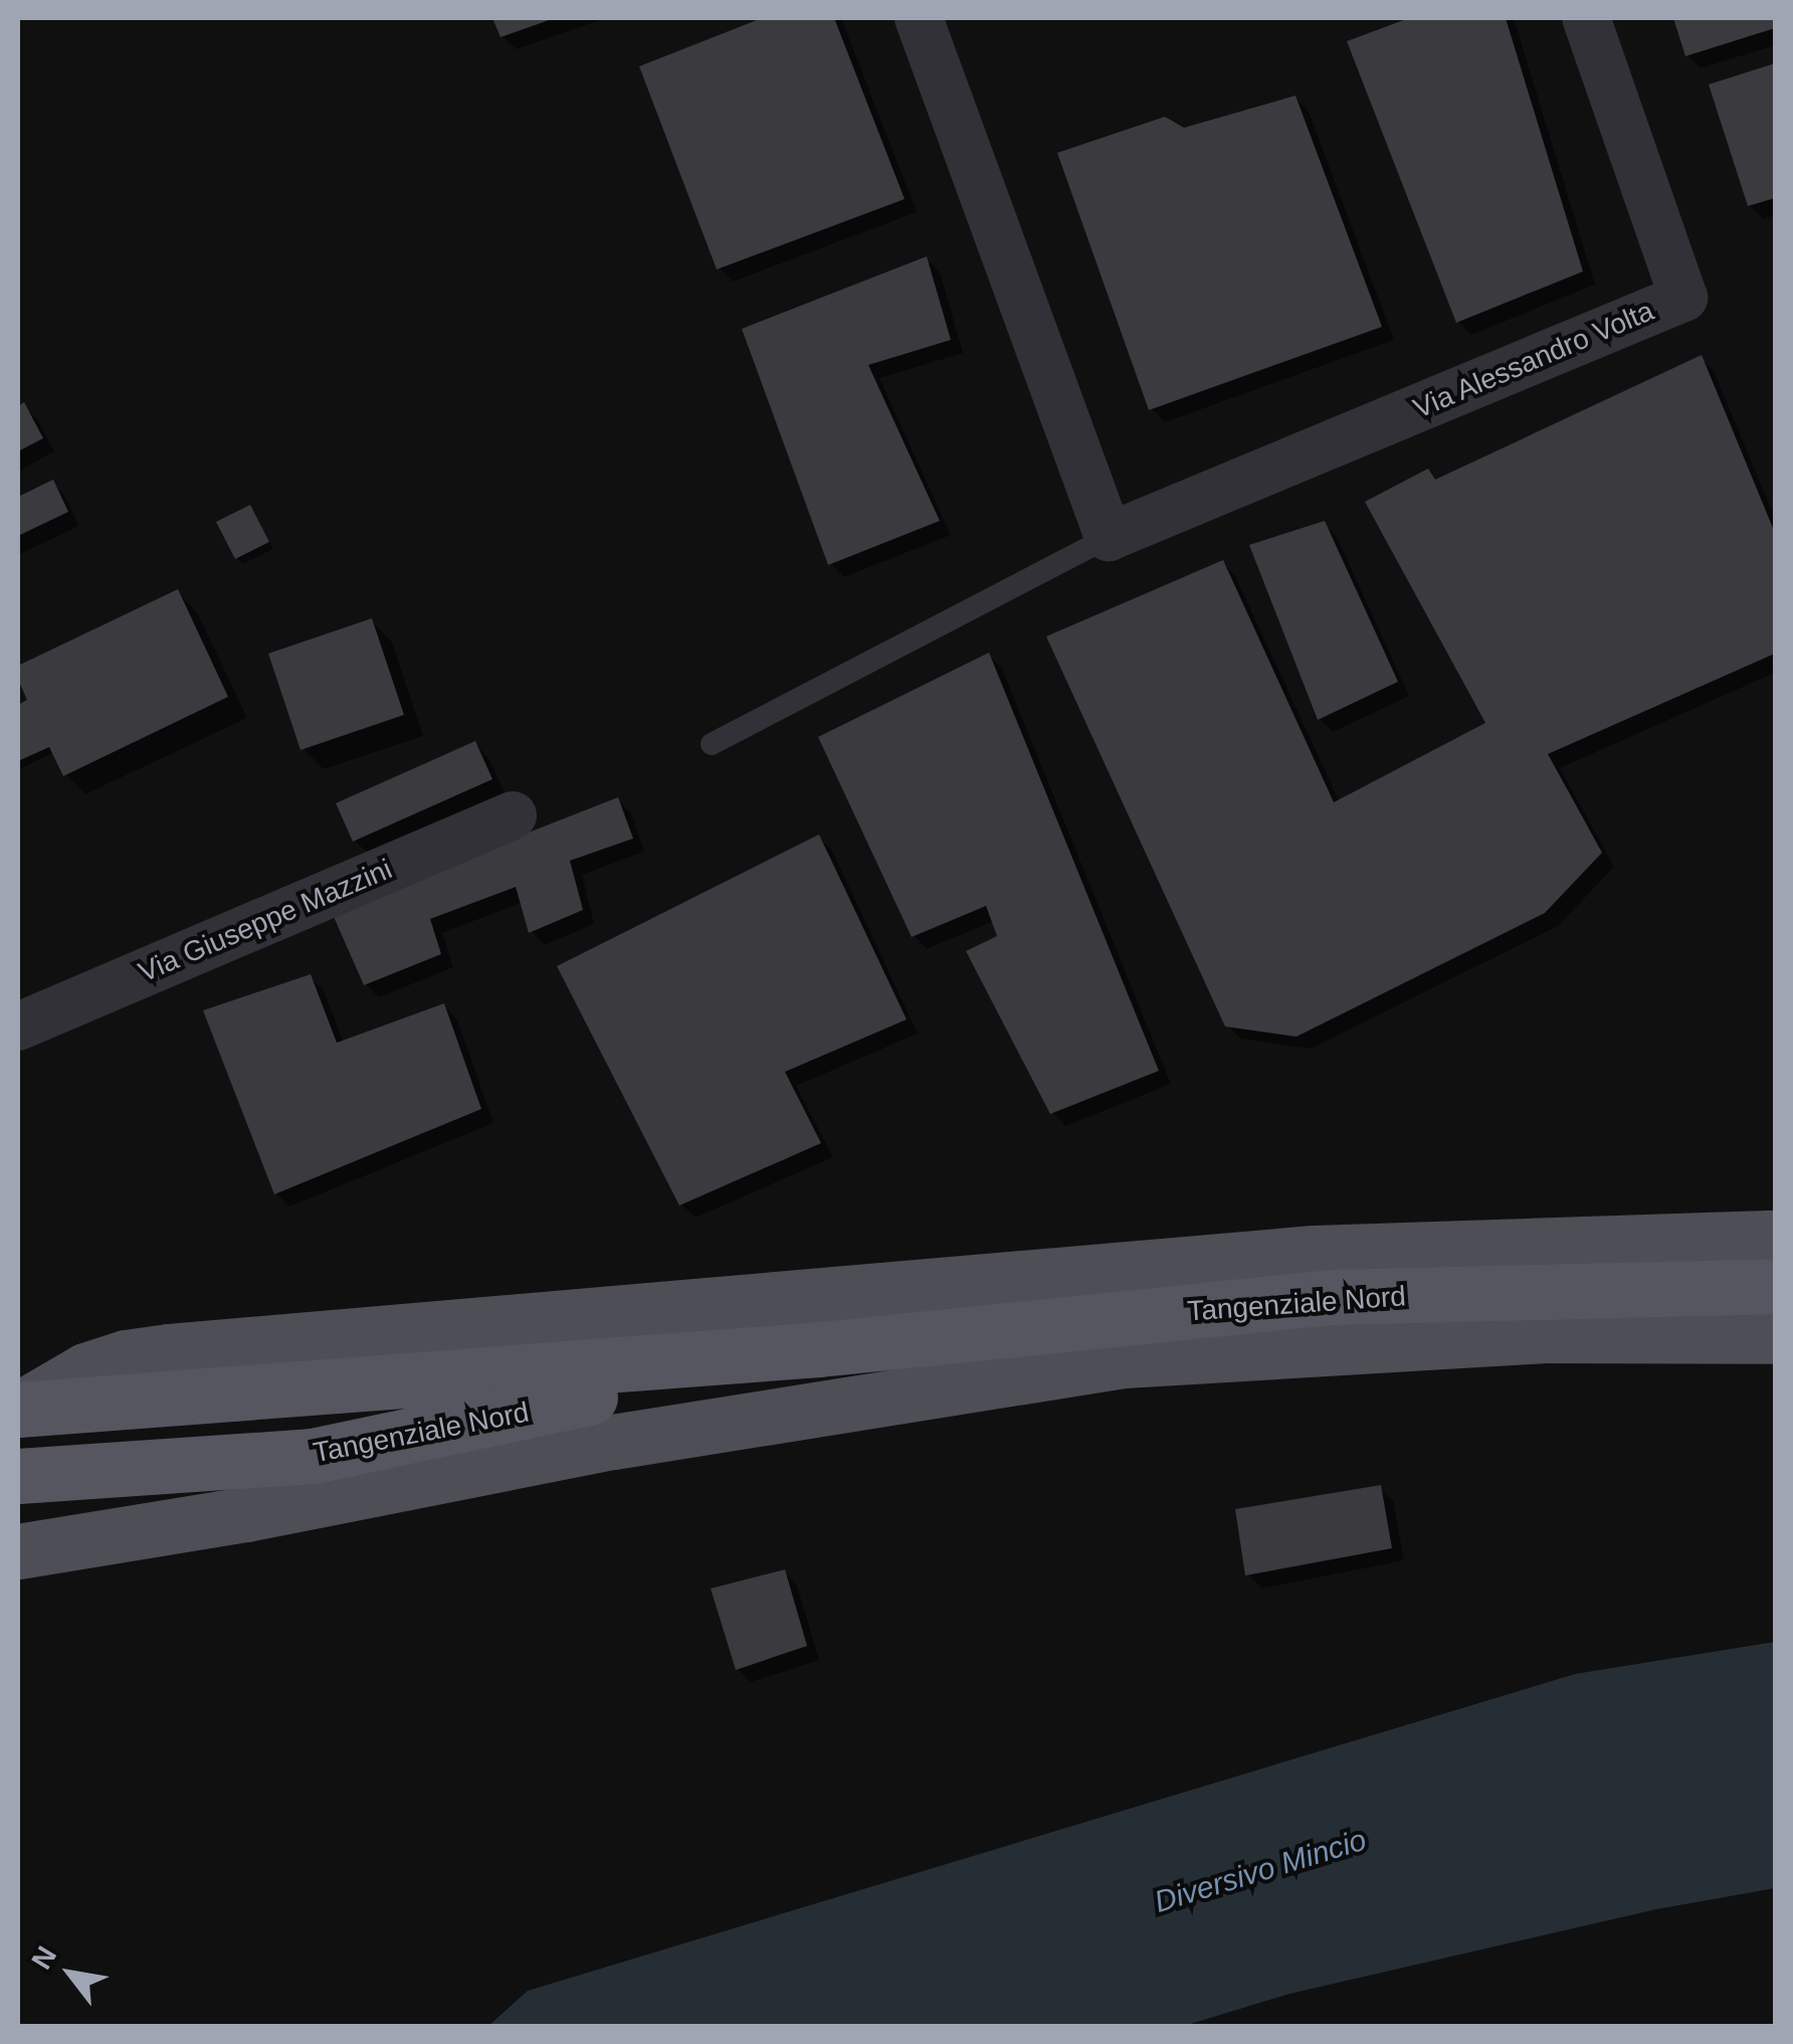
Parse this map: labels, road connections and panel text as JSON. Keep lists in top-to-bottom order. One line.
{"streets":{"highway":["Tangenziale Nord"],"street":["Via Alessandro Volta","Via Giuseppe Mazzini"]},"water":["Diversivo Mincio"],"north":"top left"}
